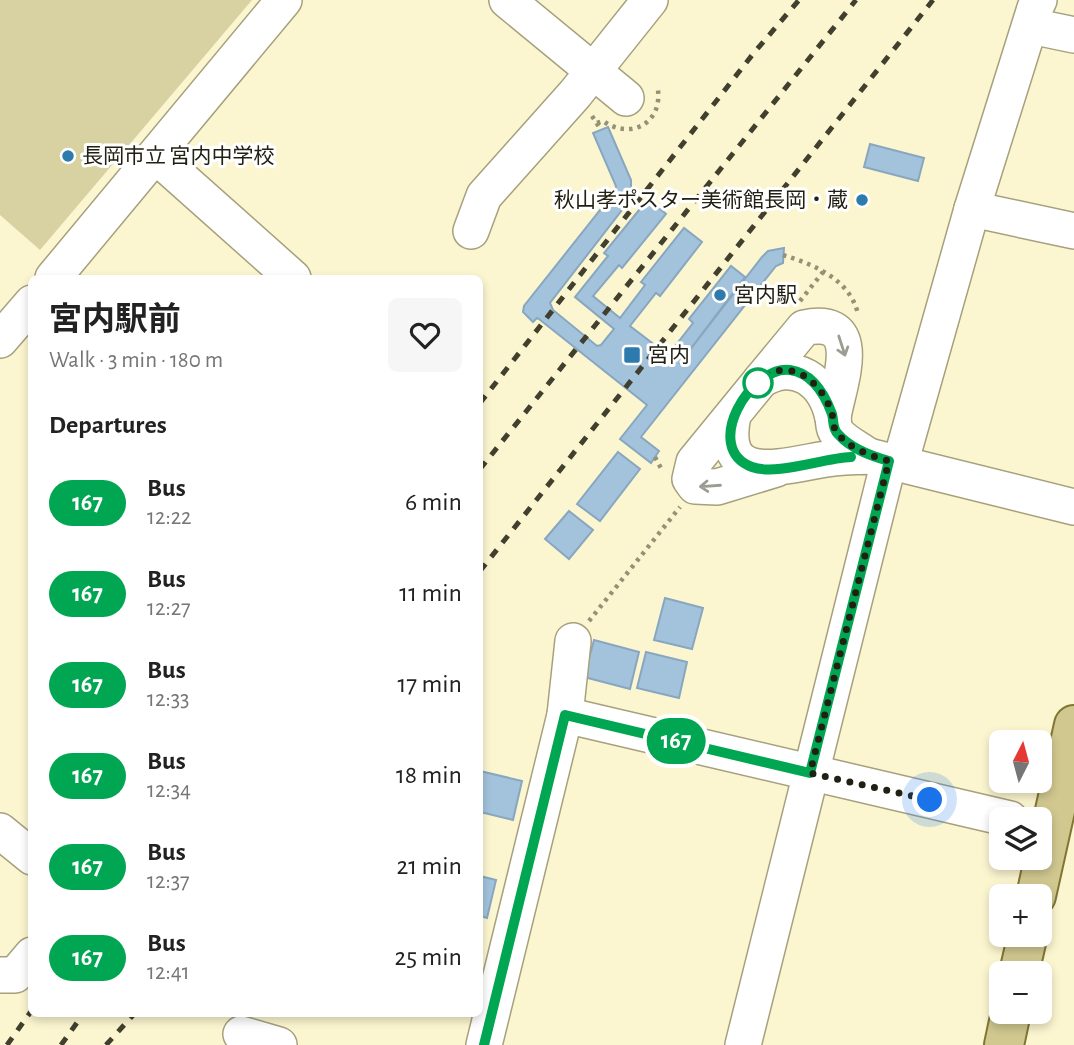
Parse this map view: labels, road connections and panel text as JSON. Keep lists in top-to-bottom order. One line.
{"places":{"other":["長岡市立 宮内中学校","秋山孝ポスター美術館長岡・蔵","宮内駅"],"transit":["宮内"]},"lines":["bus line 167"],"north":"top","page":{"on_map":"167","heading":[["宮内駅前","Walk · 3 min · 180 m"],"Departures"],"list":[{"mark":"167","name":"Bus","note":"12:22","value":"6 min"},{"mark":"167","name":"Bus","note":"12:27","value":"11 min"},{"mark":"167","name":"Bus","note":"12:33","value":"17 min"},{"mark":"167","name":"Bus","note":"12:34","value":"18 min"},{"mark":"167","name":"Bus","note":"12:37","value":"21 min"},{"mark":"167","name":"Bus","note":"12:41","value":"25 min"}],"map_buttons":["+","−"]}}
